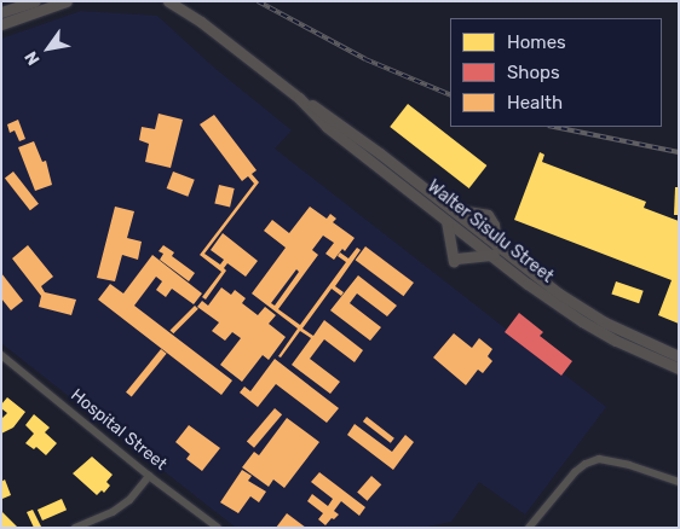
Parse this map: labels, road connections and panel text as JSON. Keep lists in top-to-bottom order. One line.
{"streets":{"main road":["Walter Sisulu Street"],"street":["Hospital Street"]},"legend":["Homes","Shops","Health"],"north":"bottom left"}
